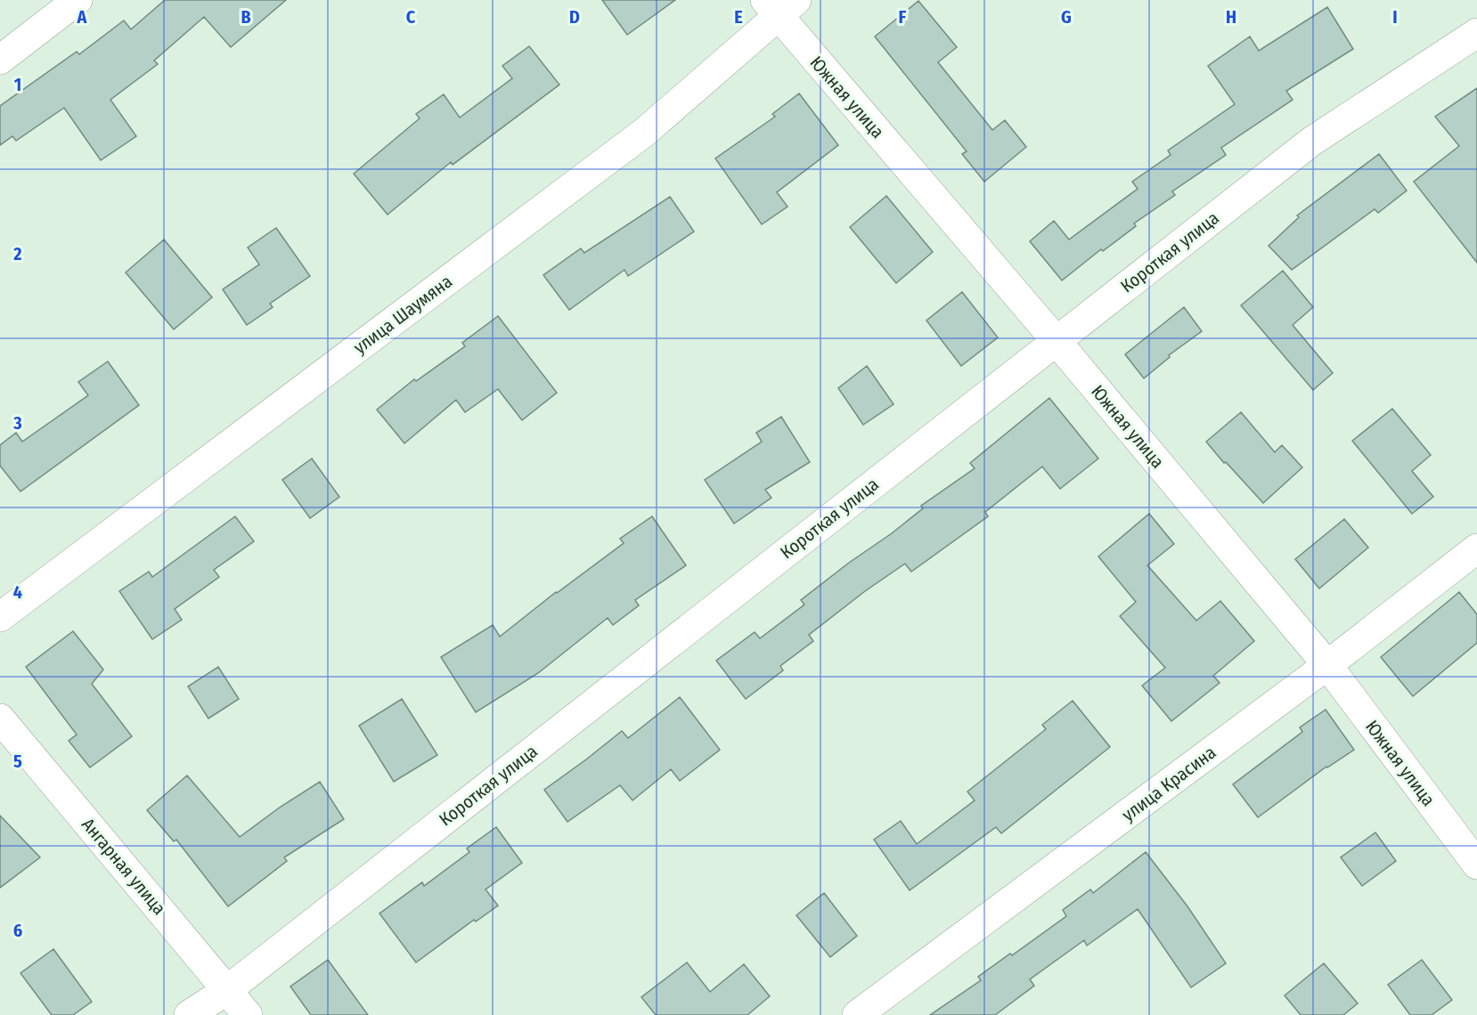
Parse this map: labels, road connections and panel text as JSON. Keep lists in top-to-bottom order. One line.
{"streets":{"street":["Южная улица","Короткая улица","улица Шаумяна","улица Красина","Ангарная улица"]},"crossings":[["Южная улица","Короткая улица"],["Южная улица","улица Шаумяна"],["Южная улица","улица Красина"],["Короткая улица","Ангарная улица"]],"grid":{"columns":["A","B","C","D","E","F","G","H","I"],"rows":["1","2","3","4","5","6"]}}
